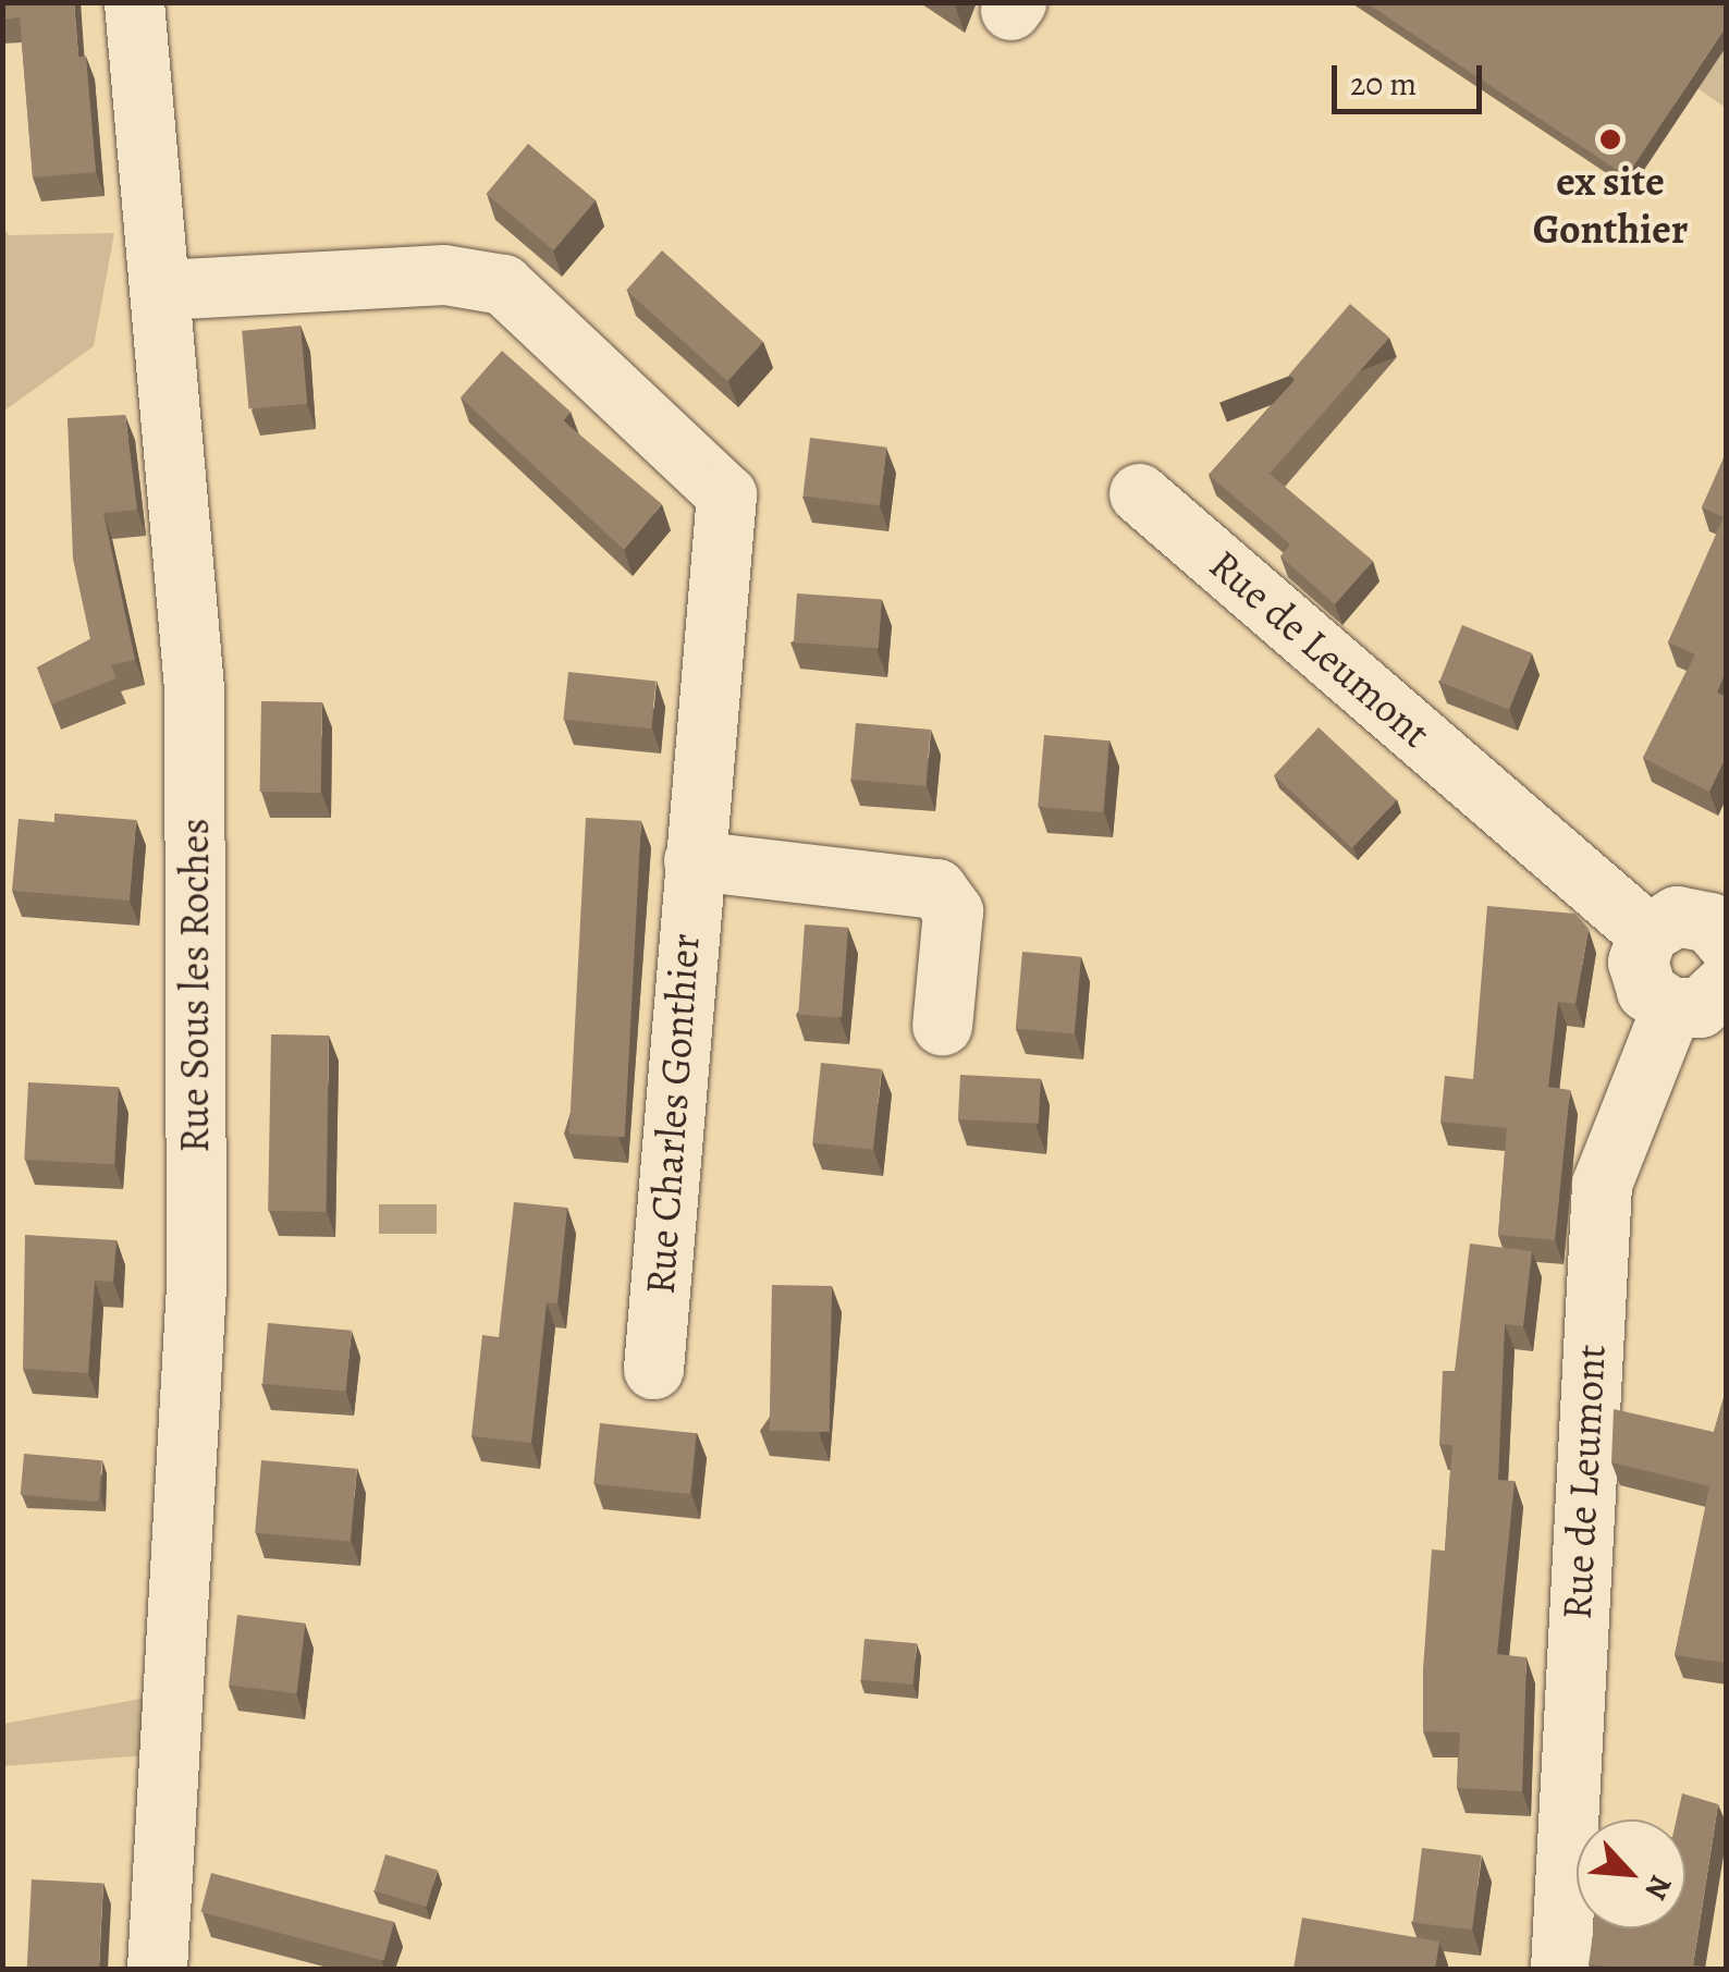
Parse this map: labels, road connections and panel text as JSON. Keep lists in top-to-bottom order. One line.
{"streets":{"street":["Rue de Leumont","Rue Sous les Roches","Rue Charles Gonthier"]},"crossings":[["Rue Sous les Roches","Rue Charles Gonthier"]],"places":["ex site Gonthier"],"scale_bar":"20 m","north":"bottom right"}
